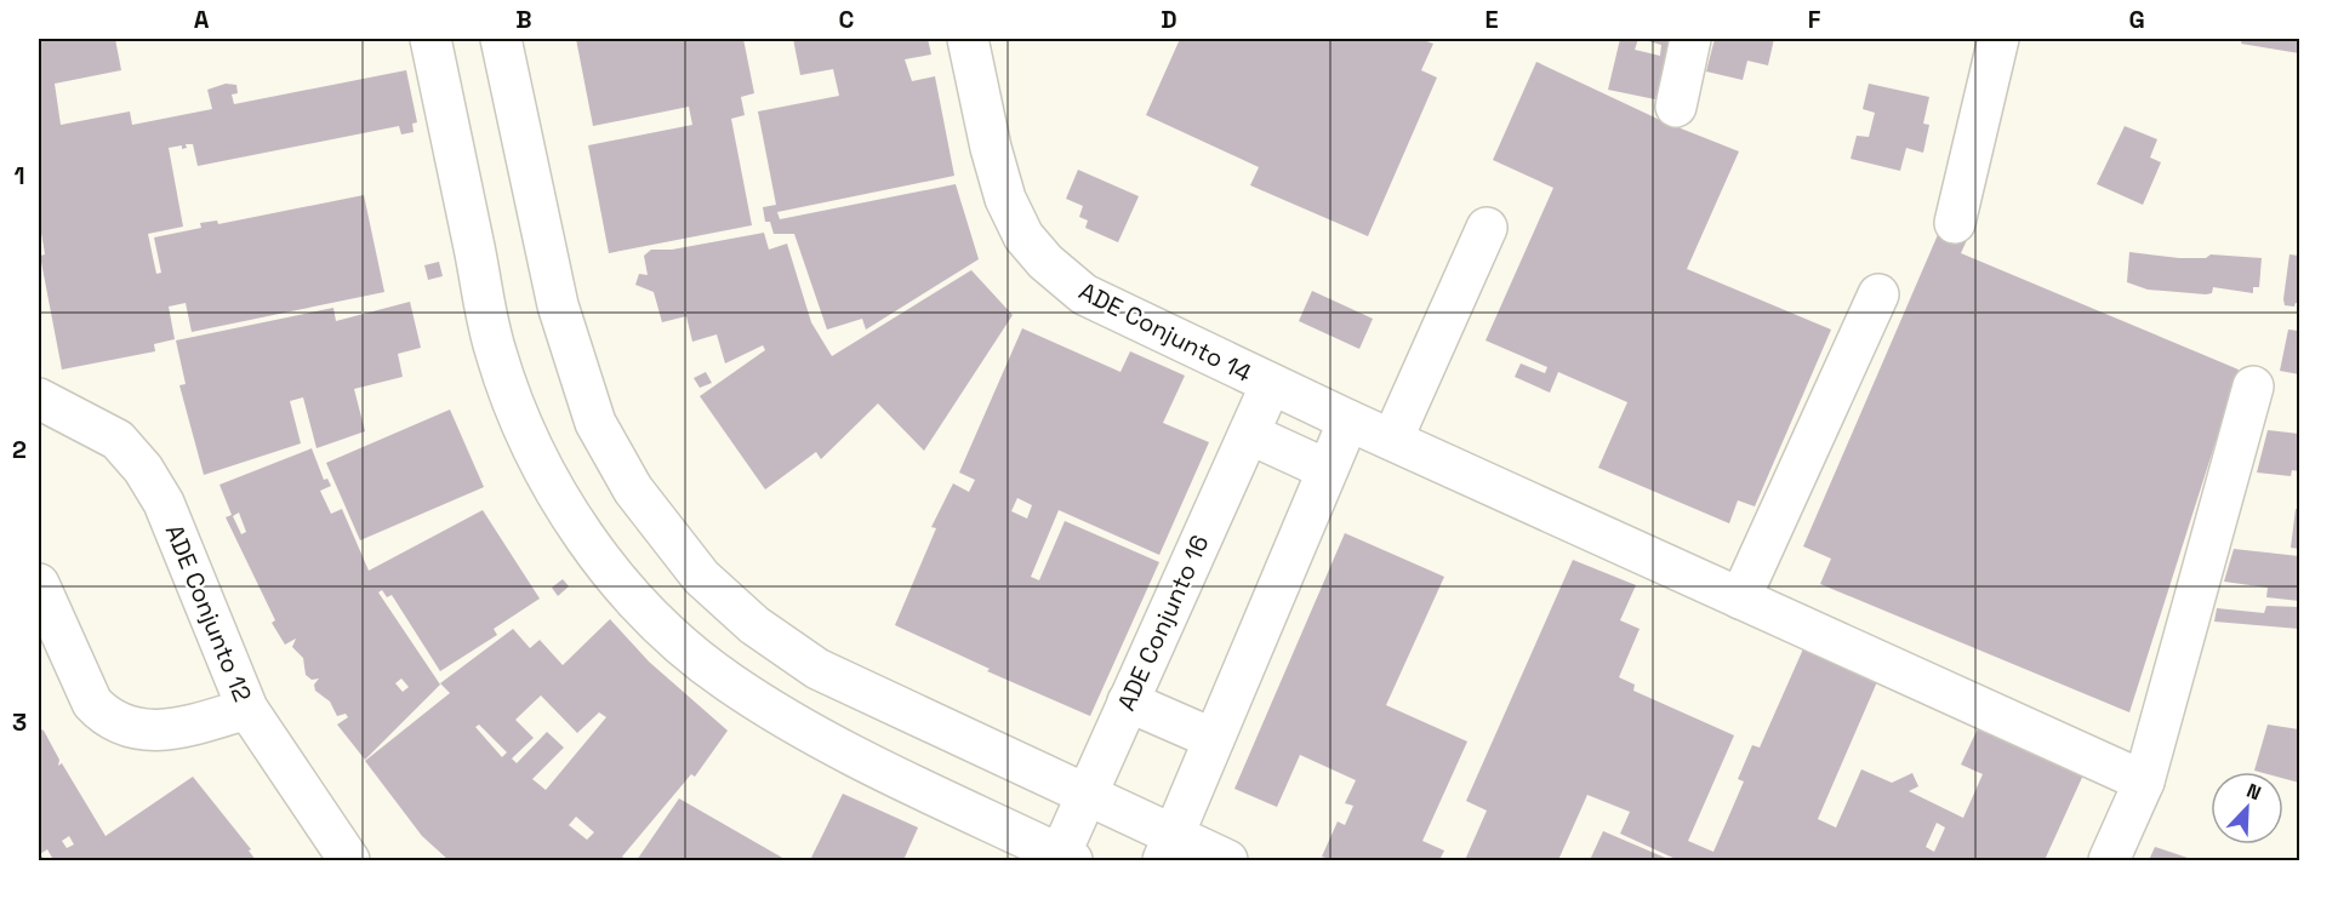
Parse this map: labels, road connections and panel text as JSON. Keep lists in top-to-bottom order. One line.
{"streets":{"street":["ADE Conjunto 14","ADE Conjunto 12","ADE Conjunto 16"]},"crossings":[["ADE Conjunto 14","ADE Conjunto 16"]],"north":"top right","grid":{"columns":["A","B","C","D","E","F","G"],"rows":["1","2","3"]}}
